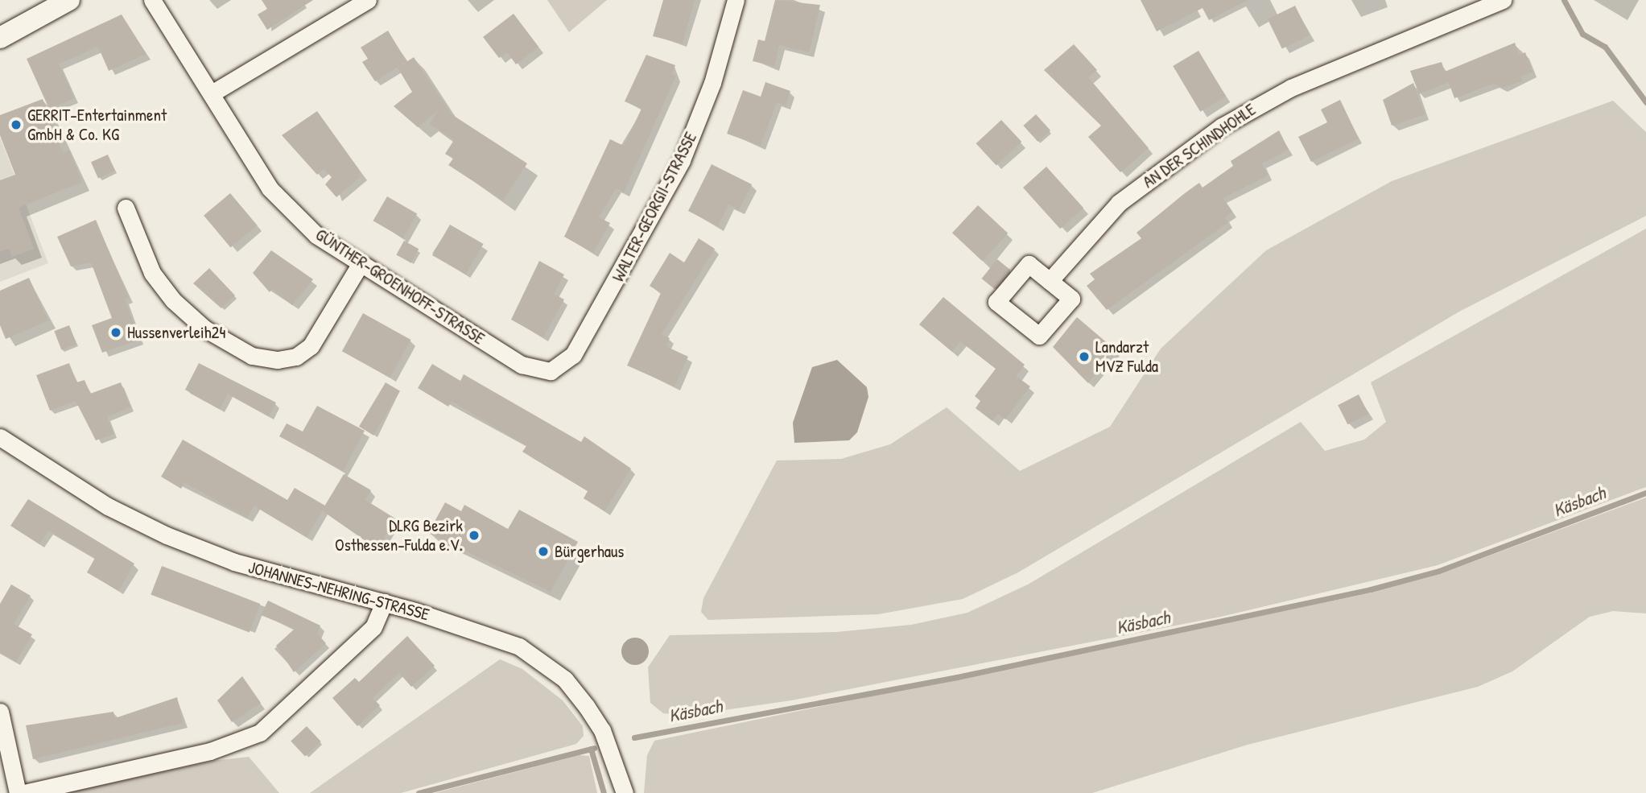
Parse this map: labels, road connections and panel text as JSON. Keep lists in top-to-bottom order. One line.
{"streets":{"street":["AN DER SCHINDHOHLE","WALTER-GEORGII-STRASSE","GÜNTHER-GROENHOFF-STRASSE","JOHANNES-NEHRING-STRASSE"]},"crossings":[["WALTER-GEORGII-STRASSE","GÜNTHER-GROENHOFF-STRASSE"]],"water":["Käsbach"],"places":["GERRIT-Entertainment GmbH & Co. KG","Hussenverleih24","Landarzt MVZ Fulda","DLRG Bezirk Osthessen-Fulda e.V.","Bürgerhaus"]}
